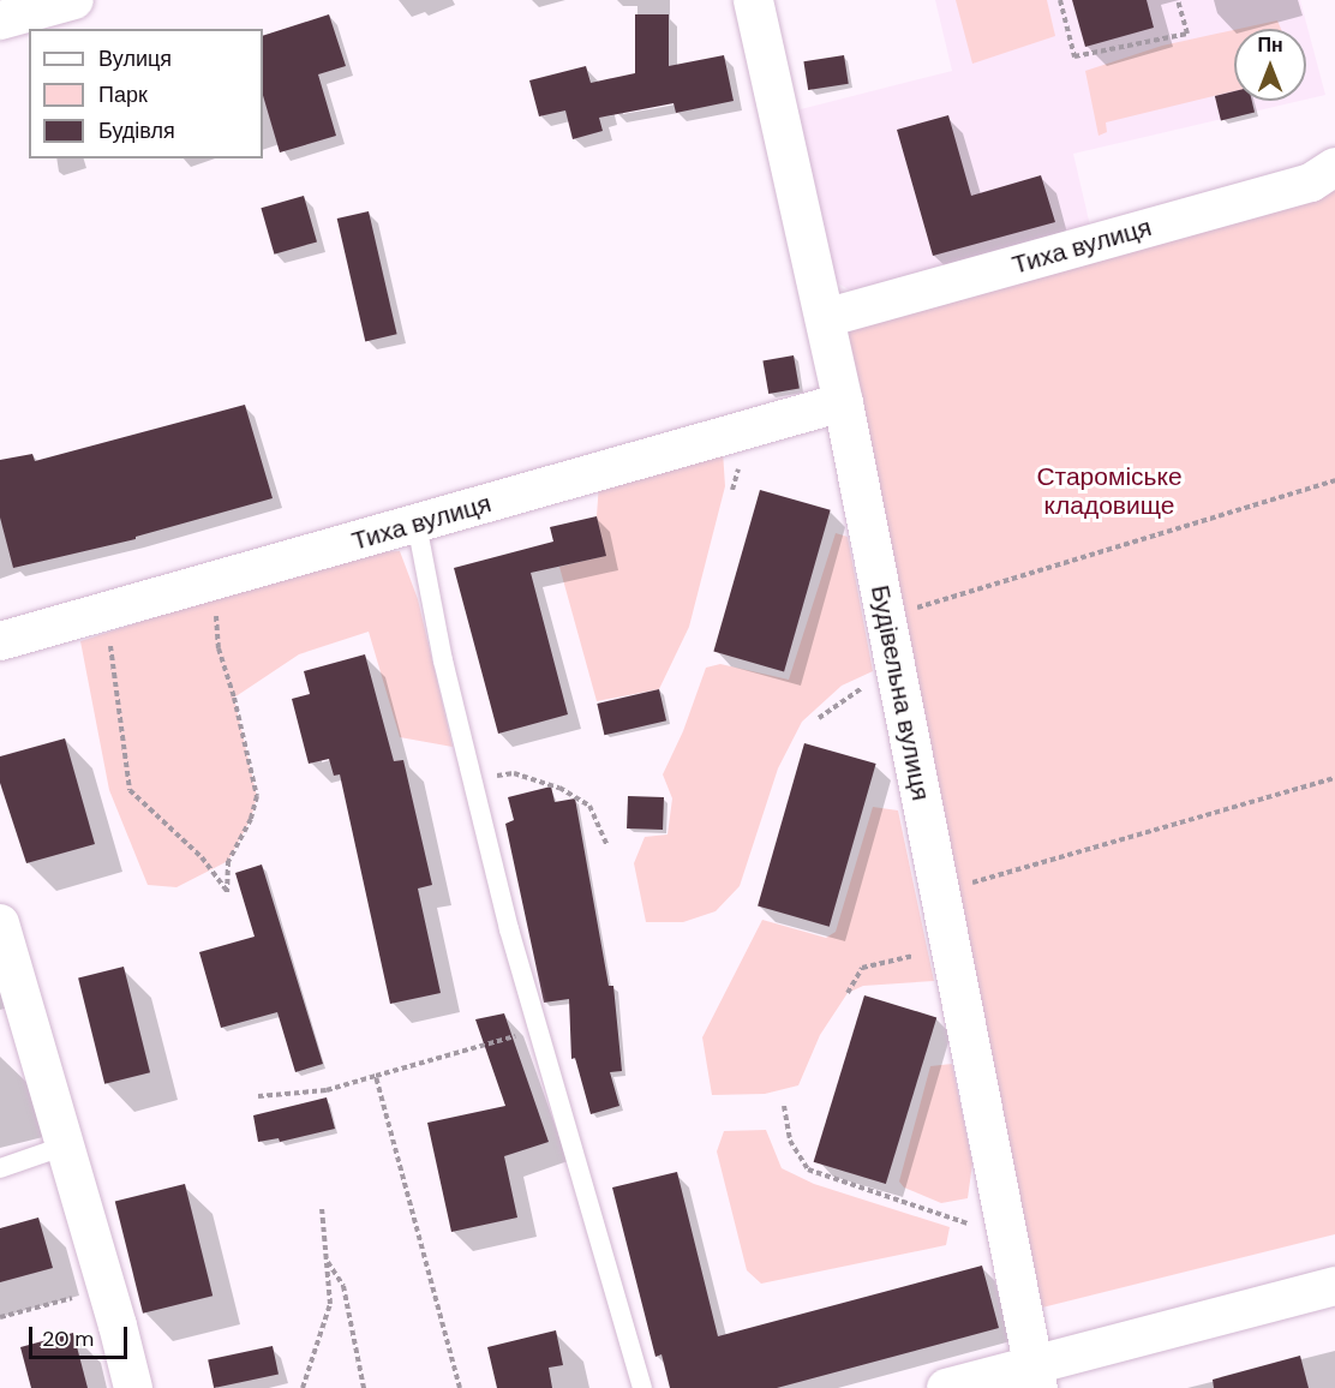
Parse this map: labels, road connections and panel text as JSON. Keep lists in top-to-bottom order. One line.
{"streets":{"street":["Тиха вулиця","Будівельна вулиця"]},"crossings":[["Тиха вулиця","Будівельна вулиця"]],"parks":["Староміське кладовище"],"legend":["Вулиця","Парк","Будівля"],"scale_bar":"20 m","north":"top"}
